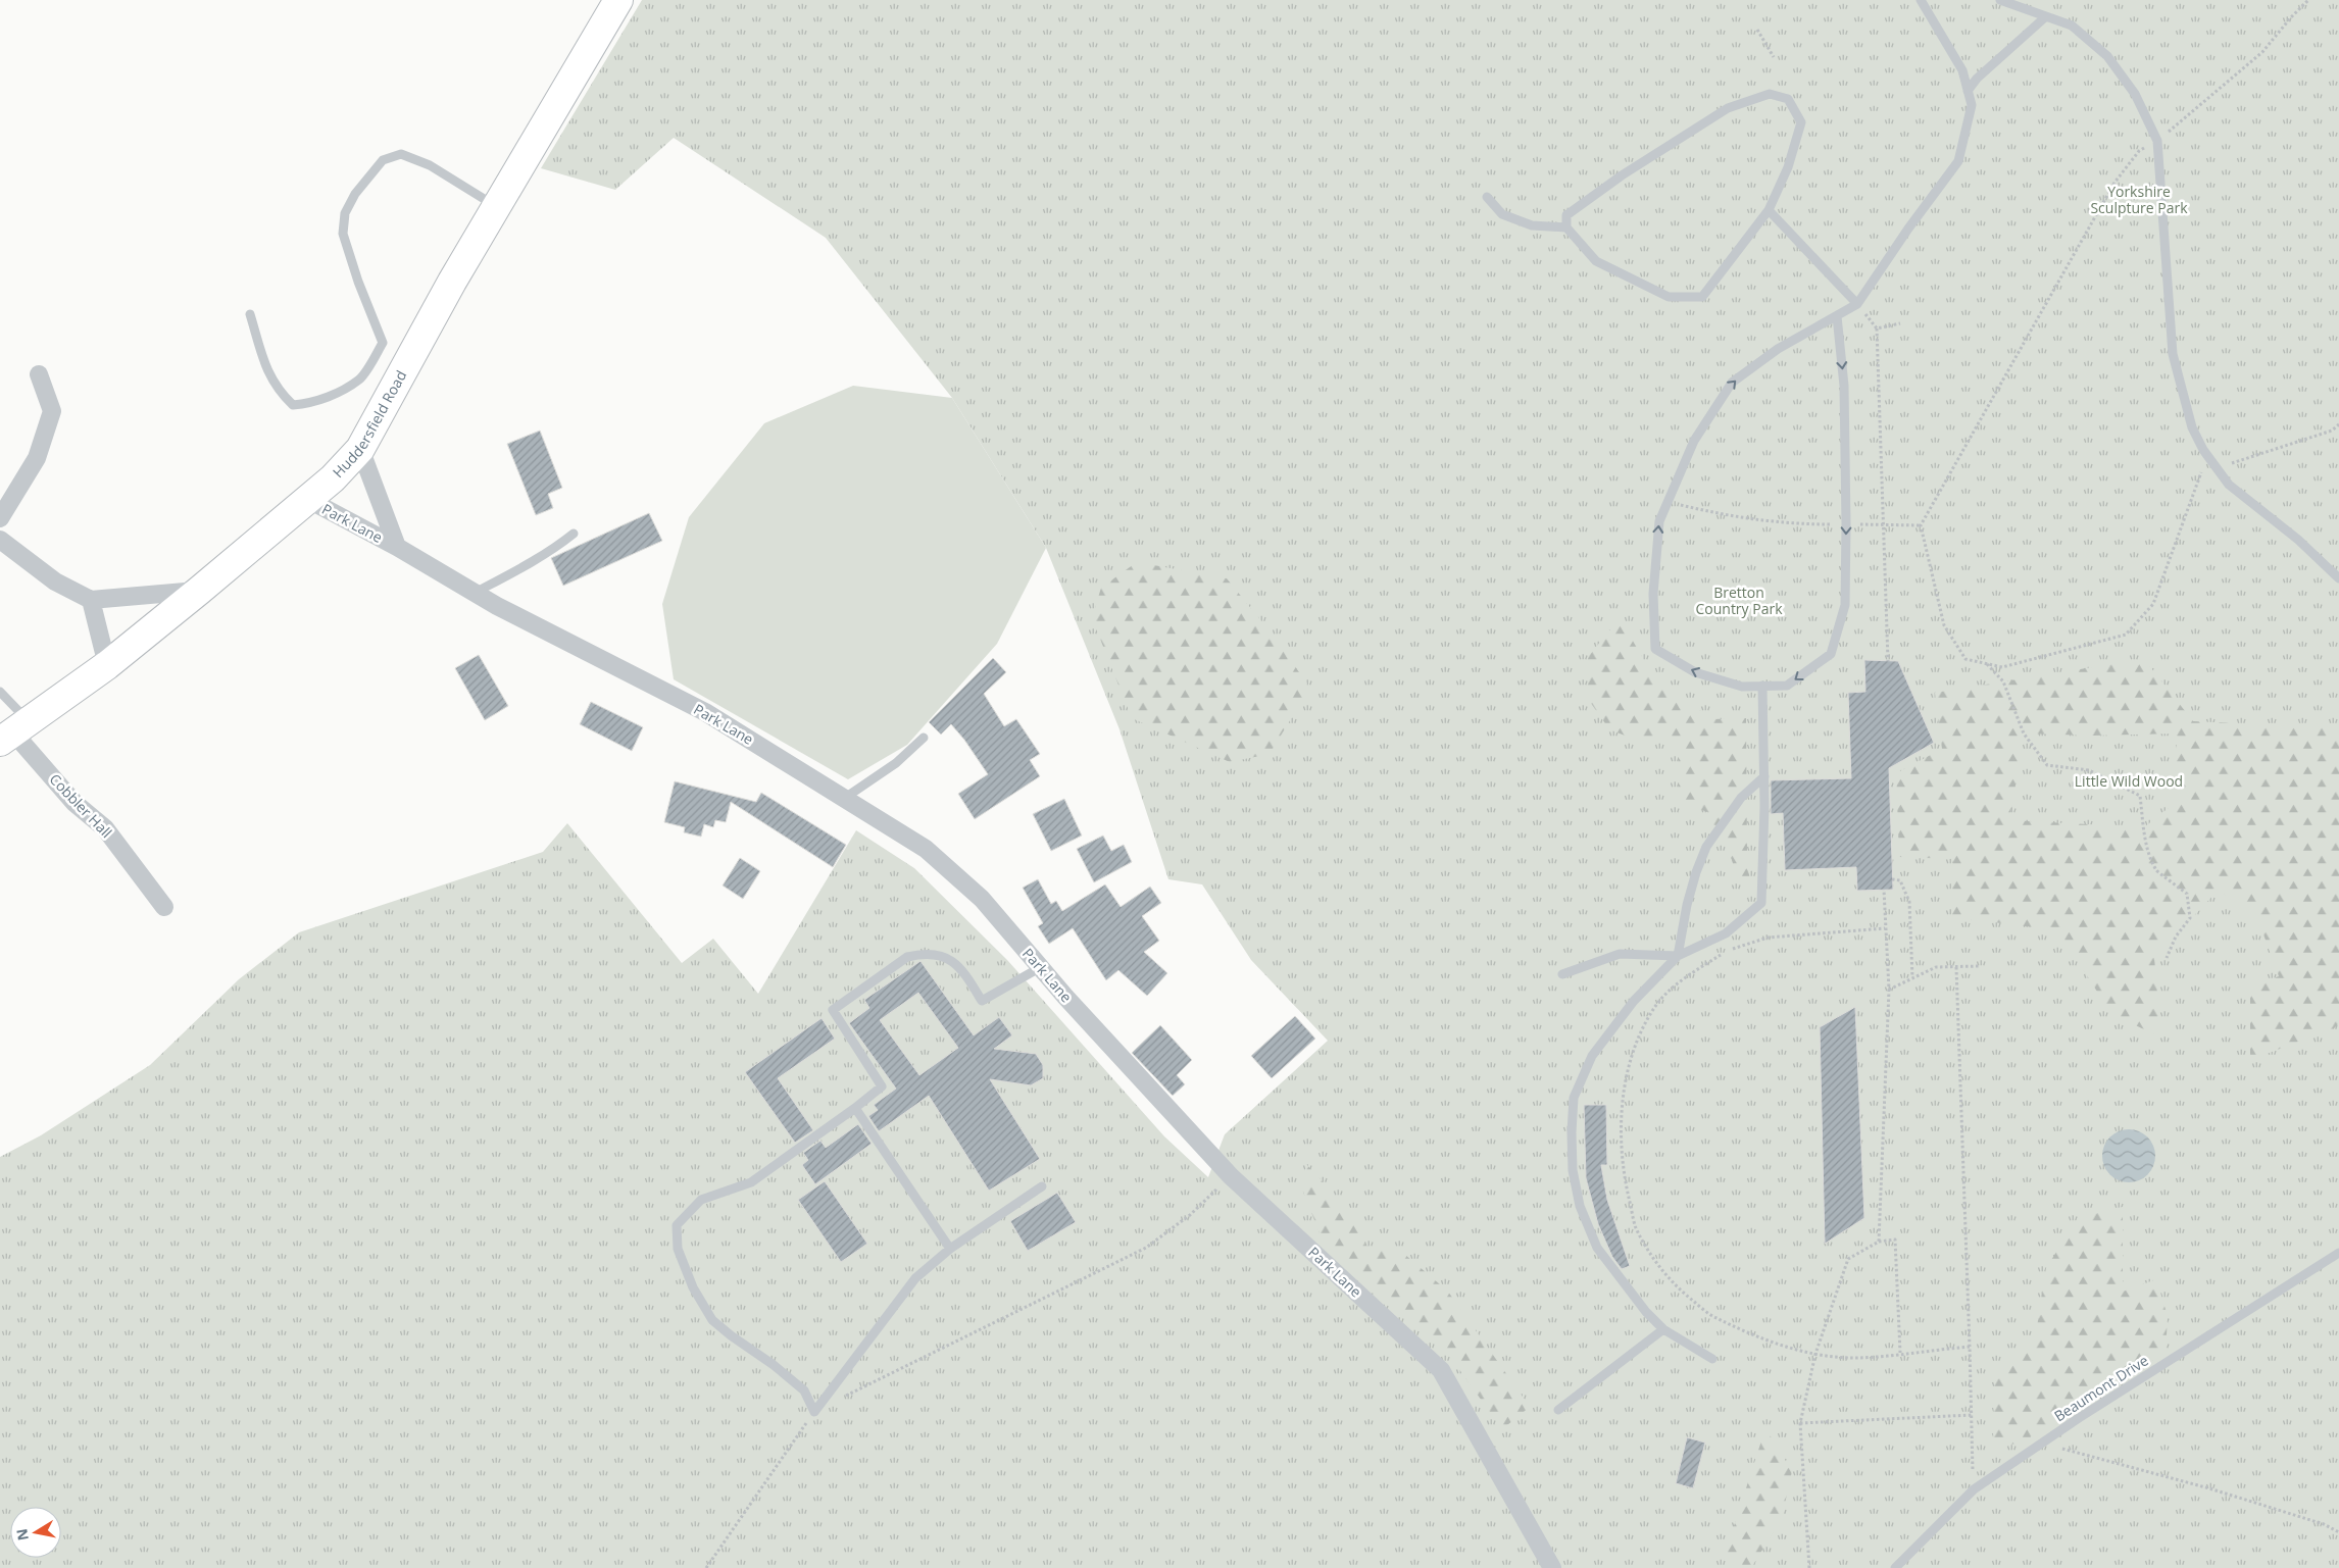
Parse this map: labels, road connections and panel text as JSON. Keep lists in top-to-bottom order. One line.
{"streets":{"highway":["Huddersfield Road"],"street":["Park Lane","Cobbler Hall"],"lane":["Beaumont Drive"]},"crossings":[["Huddersfield Road","Park Lane"],["Huddersfield Road","Cobbler Hall"]],"parks":["Yorkshire Sculpture Park","Bretton Country Park","Little Wild Wood"],"north":"left"}
